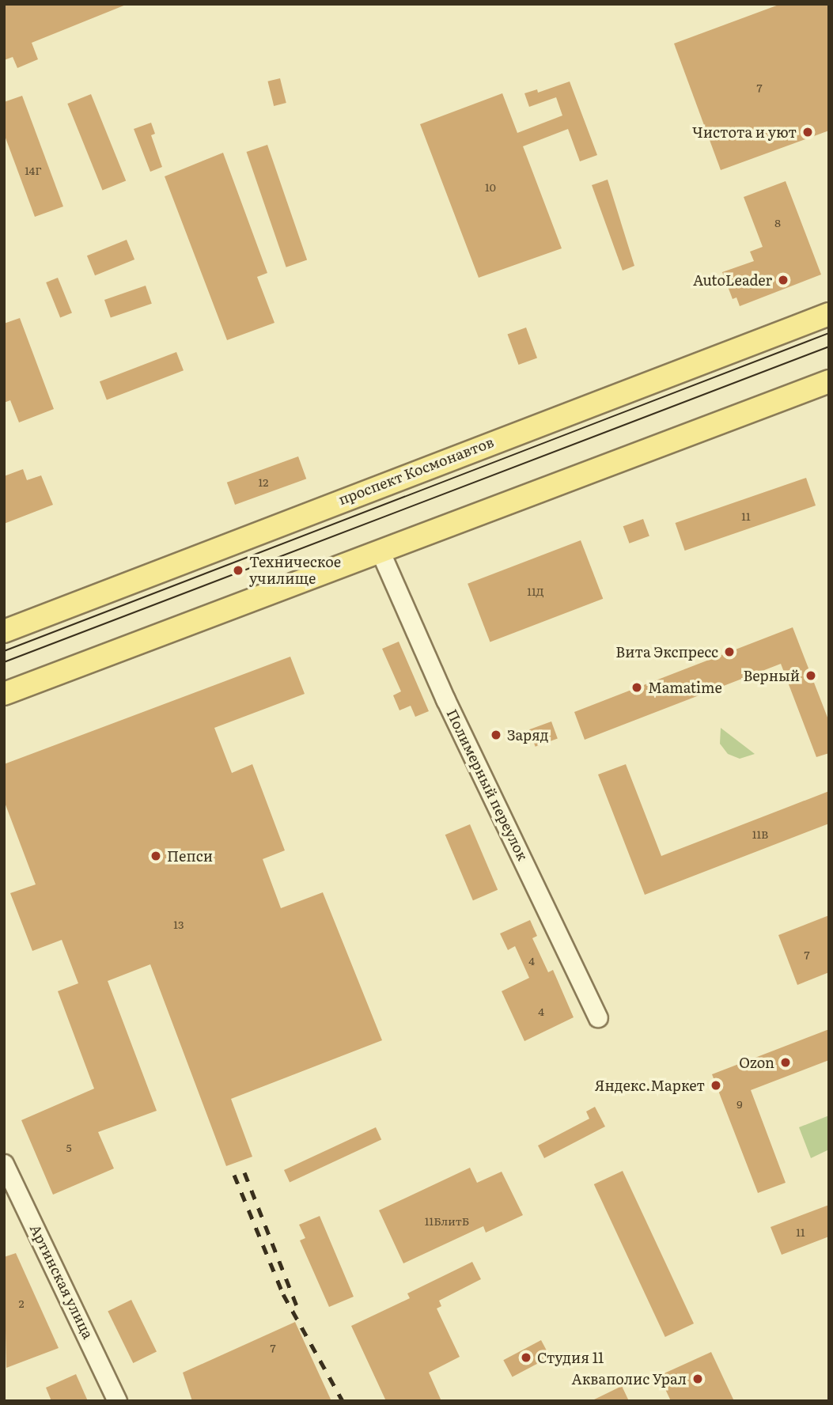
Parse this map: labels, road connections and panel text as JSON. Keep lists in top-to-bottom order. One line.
{"streets":{"main road":["проспект Космонавтов"],"street":["Полимерный переулок","Артинская улица"]},"places":["Чистота и уют","AutoLeader","Техническое училище","Вита Экспресс","Верный","Mamatime","Заряд","Пепси","Ozon","Яндекс.Маркет","Студия 11","Акваполис Урал"],"house_numbers":["7","14Г","10","8","12","11","11Д","11В","13","7","4","4","9","5","11БлитБ","11","2","7"]}
